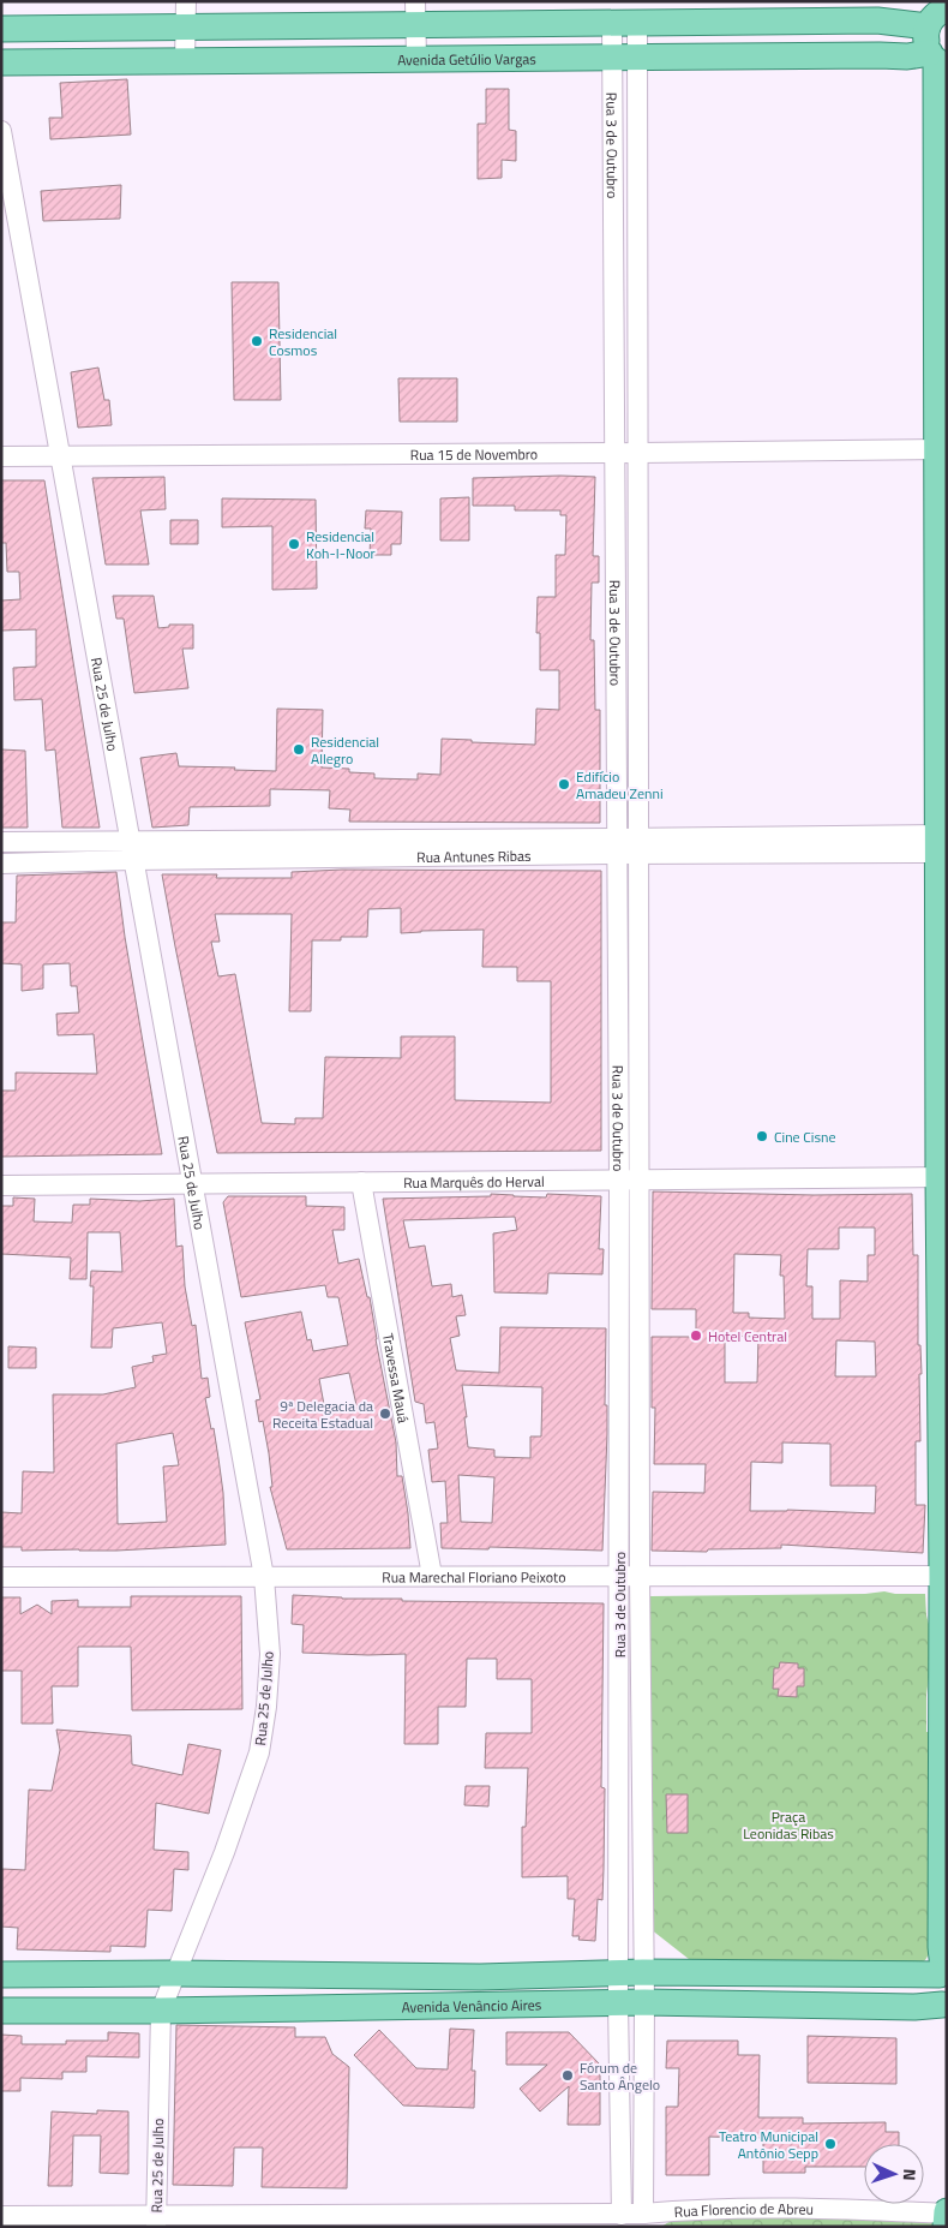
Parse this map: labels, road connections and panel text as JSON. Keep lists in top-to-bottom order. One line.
{"streets":{"main road":["Avenida Getúlio Vargas","Avenida Venâncio Aires"],"street":["Rua 3 de Outubro","Rua 15 de Novembro","Rua 25 de Julho","Rua Antunes Ribas","Rua Marquês do Herval","Travessa Mauá","Rua Marechal Floriano Peixoto","Rua Florencio de Abreu"]},"crossings":[["Avenida Getúlio Vargas","Rua 3 de Outubro"],["Rua 3 de Outubro","Rua 15 de Novembro"],["Rua 3 de Outubro","Rua Antunes Ribas"],["Rua 3 de Outubro","Rua Marquês do Herval"],["Rua 3 de Outubro","Rua Marechal Floriano Peixoto"],["Rua 3 de Outubro","Avenida Venâncio Aires"],["Rua 3 de Outubro","Rua Florencio de Abreu"],["Rua 15 de Novembro","Rua 25 de Julho"],["Rua 25 de Julho","Rua Antunes Ribas"],["Rua 25 de Julho","Rua Marquês do Herval"],["Rua 25 de Julho","Rua Marechal Floriano Peixoto"],["Rua 25 de Julho","Avenida Venâncio Aires"],["Rua 25 de Julho","Rua Florencio de Abreu"],["Rua Marquês do Herval","Travessa Mauá"],["Travessa Mauá","Rua Marechal Floriano Peixoto"]],"parks":["Praça Leonidas Ribas"],"places":["Residencial Cosmos","Residencial Koh-I-Noor","Residencial Allegro","Edifício Amadeu Zenni","Cine Cisne","Hotel Central","9ª Delegacia da Receita Estadual","Fórum de Santo Ângelo","Teatro Municipal Antônio Sepp"],"north":"right"}
